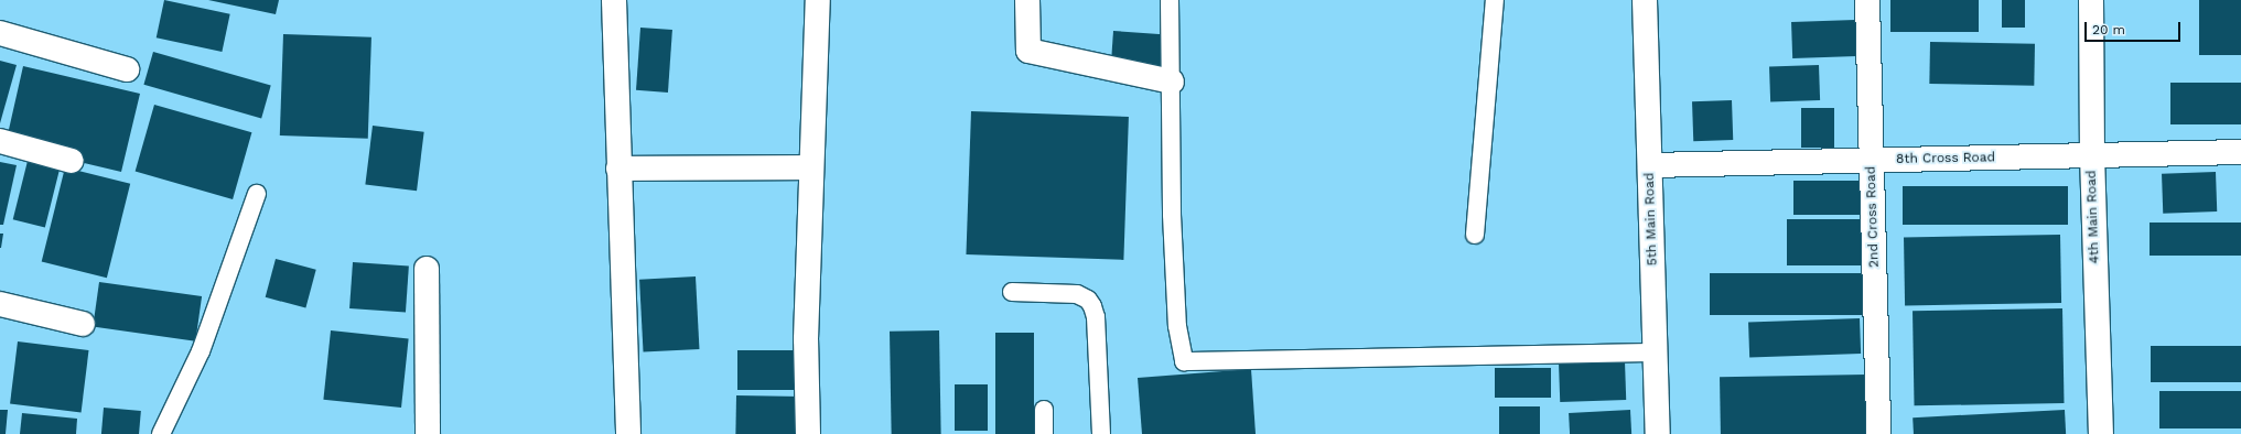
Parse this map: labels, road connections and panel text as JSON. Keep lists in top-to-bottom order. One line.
{"streets":{"street":["8th Cross Road","2nd Cross Road","4th Main Road","5th Main Road"]},"crossings":[["8th Cross Road","2nd Cross Road"],["8th Cross Road","4th Main Road"],["8th Cross Road","5th Main Road"]],"scale_bar":"20 m"}
